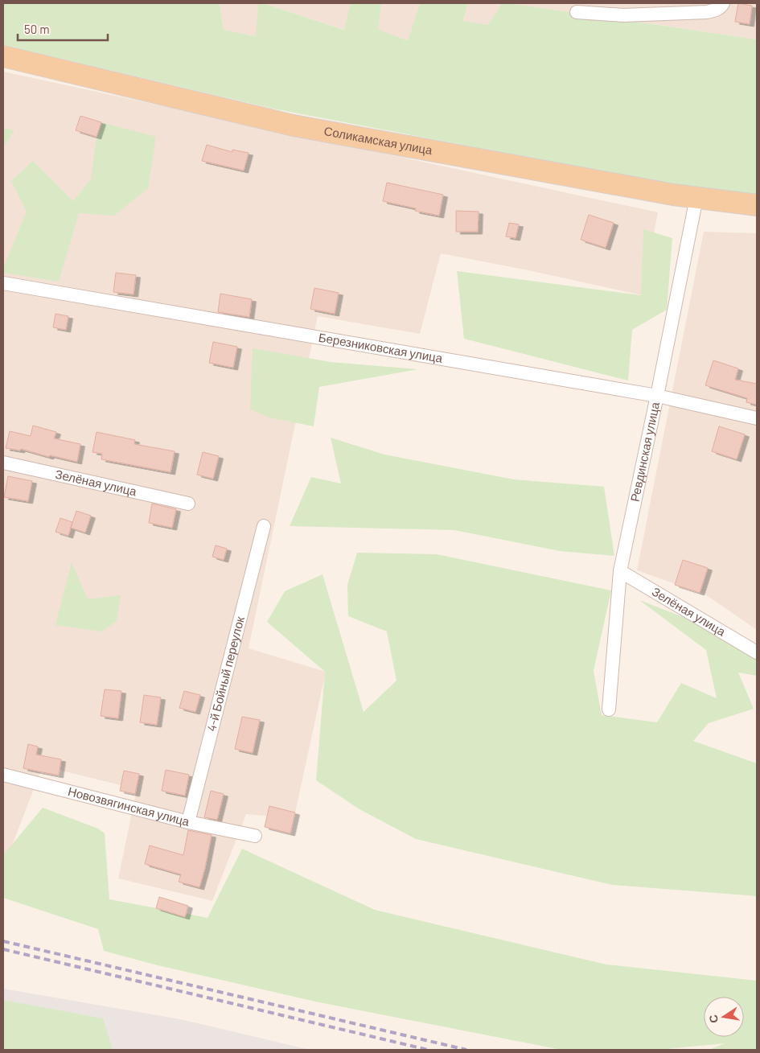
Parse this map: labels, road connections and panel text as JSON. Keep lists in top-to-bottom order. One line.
{"streets":{"main road":["Соликамская улица"],"street":["Березниковская улица","Ревдинская улица","Зелёная улица","4-й Бойный переулок","Новозвягинская улица"]},"crossings":[["Соликамская улица","Ревдинская улица"],["Березниковская улица","Ревдинская улица"],["Ревдинская улица","Зелёная улица"],["4-й Бойный переулок","Новозвягинская улица"]],"scale_bar":"50 m","north":"left"}
